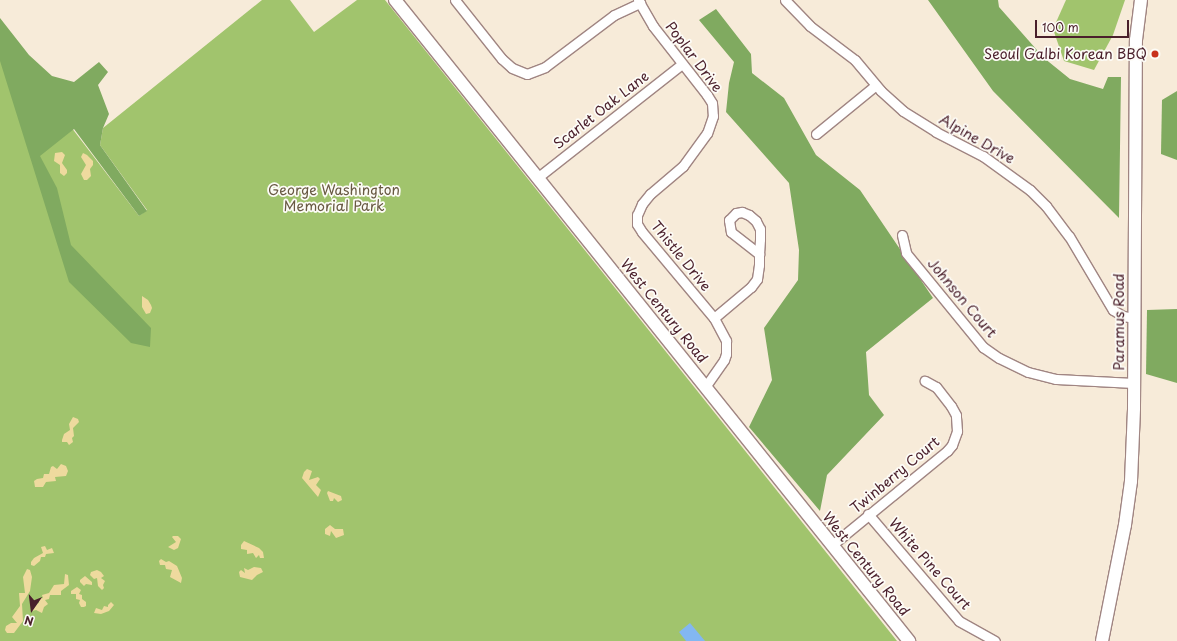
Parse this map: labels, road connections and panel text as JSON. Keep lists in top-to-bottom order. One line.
{"streets":{"main road":["West Century Road","Paramus Road"],"street":["Poplar Drive","Scarlet Oak Lane","Alpine Drive","Thistle Drive","Johnson Court","Twinberry Court","White Pine Court"]},"crossings":[["Poplar Drive","Scarlet Oak Lane"],["Poplar Drive","Thistle Drive"],["Scarlet Oak Lane","West Century Road"],["Alpine Drive","Paramus Road"],["Thistle Drive","West Century Road"],["Johnson Court","Paramus Road"],["West Century Road","Twinberry Court"],["Twinberry Court","White Pine Court"]],"parks":["George Washington Memorial Park"],"places":["Seoul Galbi Korean BBQ"],"scale_bar":"100 m","north":"bottom"}
